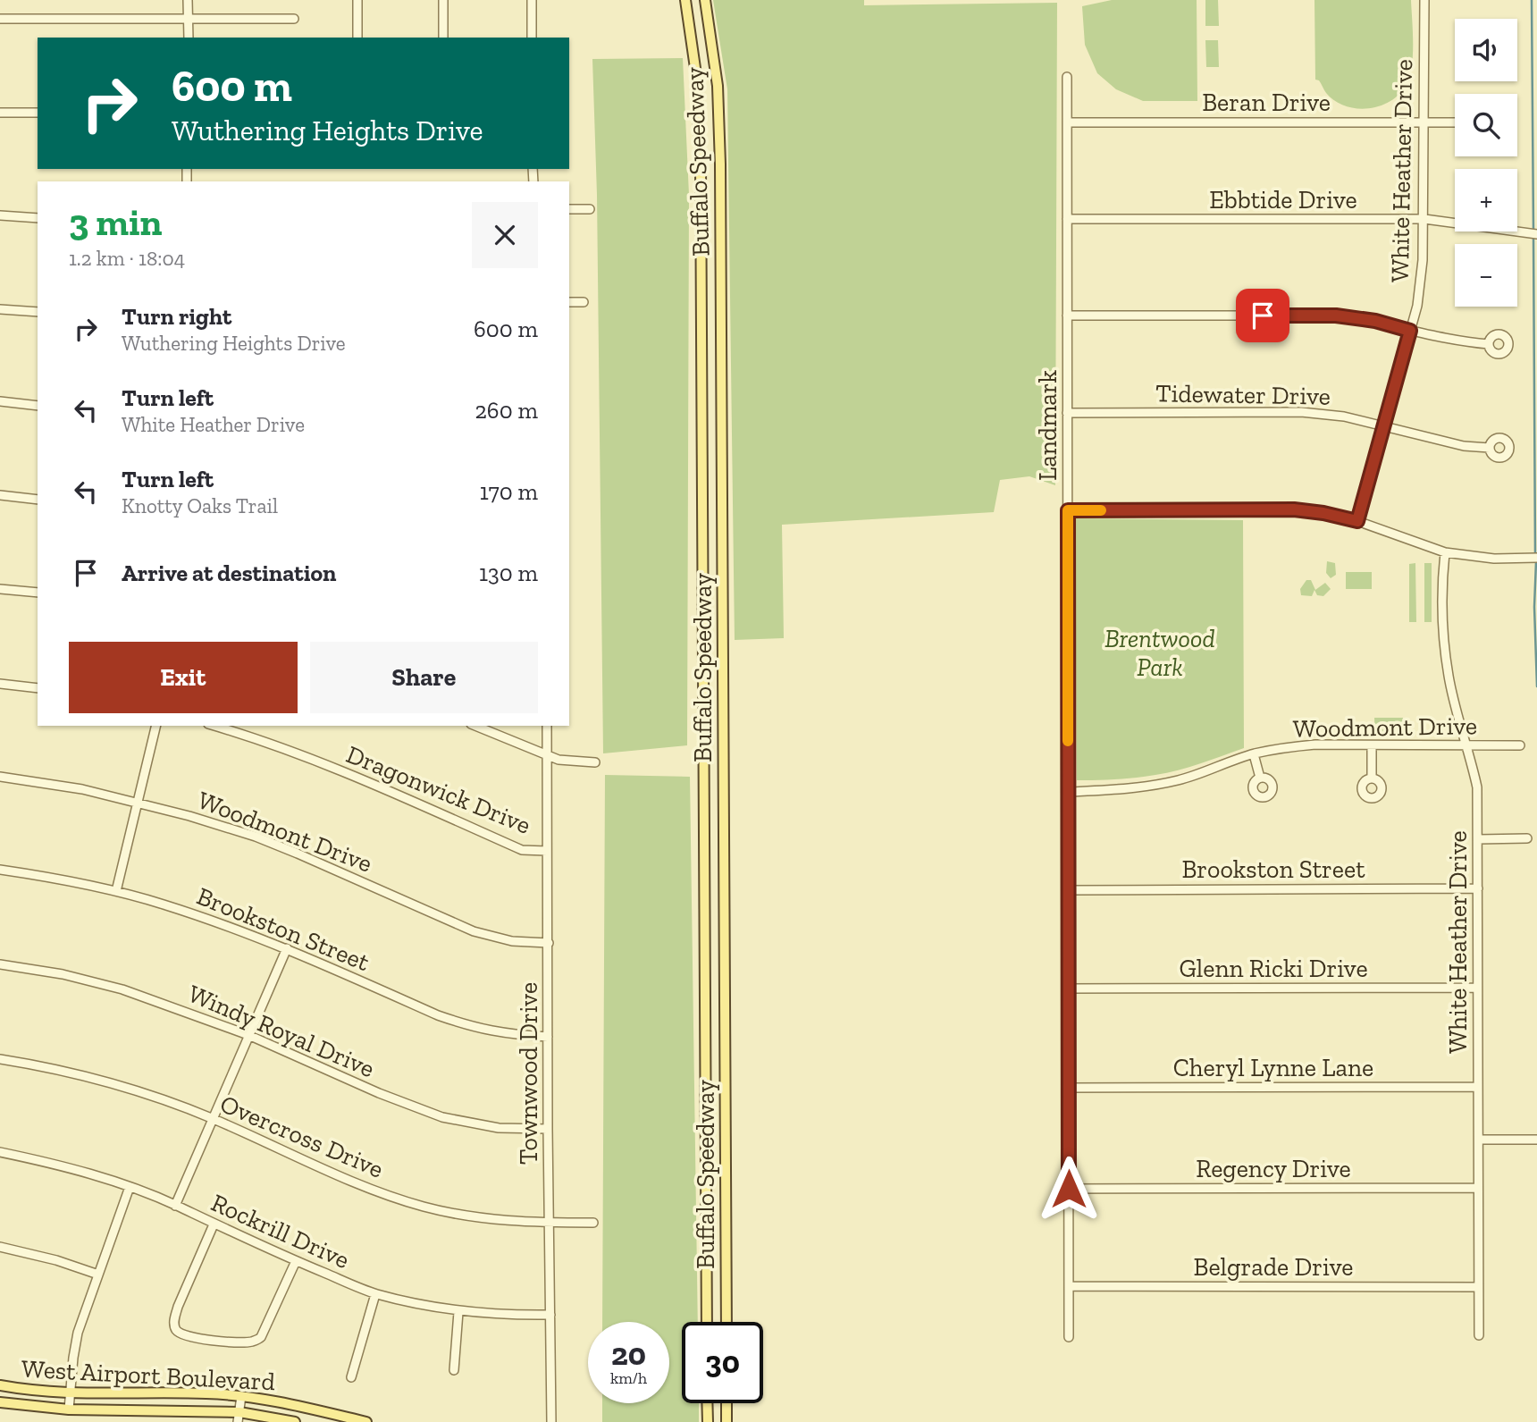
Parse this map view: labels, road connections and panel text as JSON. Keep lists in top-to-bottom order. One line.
{"streets":{"main road":["Buffalo Speedway","West Airport Boulevard"],"street":["Beran Drive","White Heather Drive","Ebbtide Drive","Tidewater Drive","Landmark","Woodmont Drive","Dragonwick Drive","Brookston Street","Glenn Ricki Drive","Windy Royal Drive","Cheryl Lynne Lane","Townwood Drive","Overcross Drive","Regency Drive","Rockrill Drive","Belgrade Drive"]},"crossings":[["Beran Drive","White Heather Drive"],["Beran Drive","Landmark"],["White Heather Drive","Ebbtide Drive"],["White Heather Drive","Tidewater Drive"],["White Heather Drive","Woodmont Drive"],["White Heather Drive","Brookston Street"],["White Heather Drive","Glenn Ricki Drive"],["White Heather Drive","Cheryl Lynne Lane"],["White Heather Drive","Regency Drive"],["White Heather Drive","Belgrade Drive"],["Ebbtide Drive","Landmark"],["Tidewater Drive","Landmark"],["Landmark","Woodmont Drive"],["Landmark","Brookston Street"],["Landmark","Glenn Ricki Drive"],["Landmark","Cheryl Lynne Lane"],["Landmark","Regency Drive"],["Landmark","Belgrade Drive"],["Woodmont Drive","Townwood Drive"],["Dragonwick Drive","Townwood Drive"],["Brookston Street","Townwood Drive"],["Windy Royal Drive","Townwood Drive"],["Townwood Drive","Overcross Drive"],["Townwood Drive","Rockrill Drive"]],"parks":["Brentwood Park"],"page":{"map_buttons":["+","−"],"turn":["600 m","Wuthering Heights Drive"],"heading":["3 min","1.2 km · 18:04"],"list":[{"name":"Turn right","note":"Wuthering Heights Drive","value":"600 m"},{"name":"Turn left","note":"White Heather Drive","value":"260 m"},{"name":"Turn left","note":"Knotty Oaks Trail","value":"170 m"},{"name":"Arrive at destination","value":"130 m"}],"buttons":["Exit","Share"],"speed":"20 km/h","limit":"30"}}
